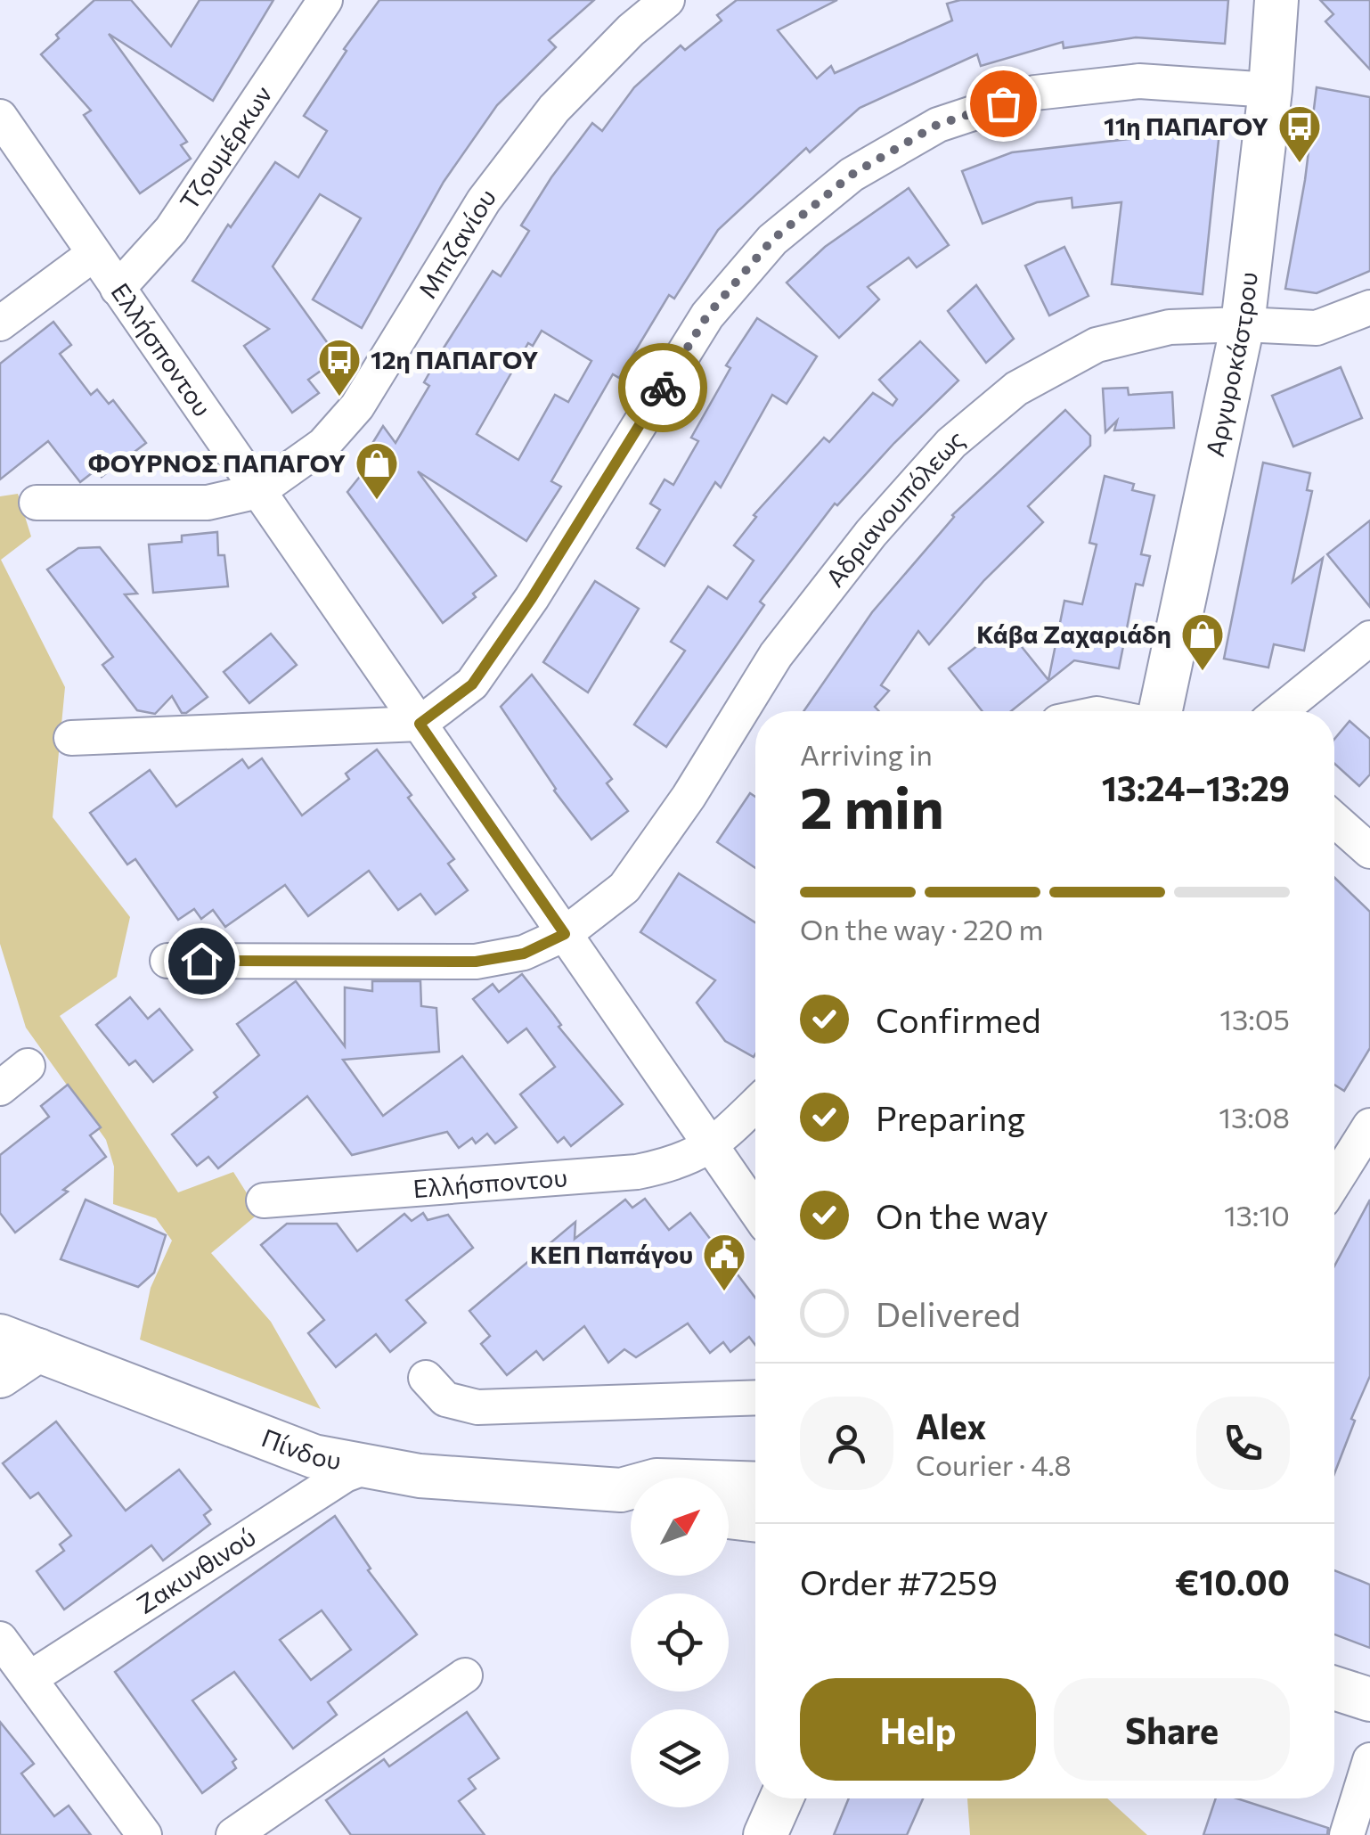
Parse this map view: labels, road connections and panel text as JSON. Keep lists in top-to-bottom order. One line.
{"streets":{"street":["Τζουμέρκων","Μπιζανίου","Ελλήσποντου","Αργυροκάστρου","Αδριανουπόλεως","Πίνδου","Ζακυνθινού"]},"crossings":[["Τζουμέρκων","Ελλήσποντου"],["Μπιζανίου","Ελλήσποντου"],["Ελλήσποντου","Αδριανουπόλεως"],["Αργυροκάστρου","Αδριανουπόλεως"],["Πίνδου","Ζακυνθινού"]],"places":{"bus stop":["11η ΠΑΠΑΓΟΥ","12η ΠΑΠΑΓΟΥ"],"shop":["ΦΟΥΡΝΟΣ ΠΑΠΑΓΟΥ","Κάβα Ζαχαριάδη"],"public building":["ΚΕΠ Παπάγου"]},"north":"top right","page":{"heading":["2 min","Arriving in","13:24–13:29"],"panel":["Alex","Courier · 4.8","Order #7259","€10.00"],"bar":"On the way · 220 m","list":[["Confirmed","13:05"],["Preparing","13:08"],["On the way","13:10"],"Delivered"],"buttons":["Help","Share"]}}
